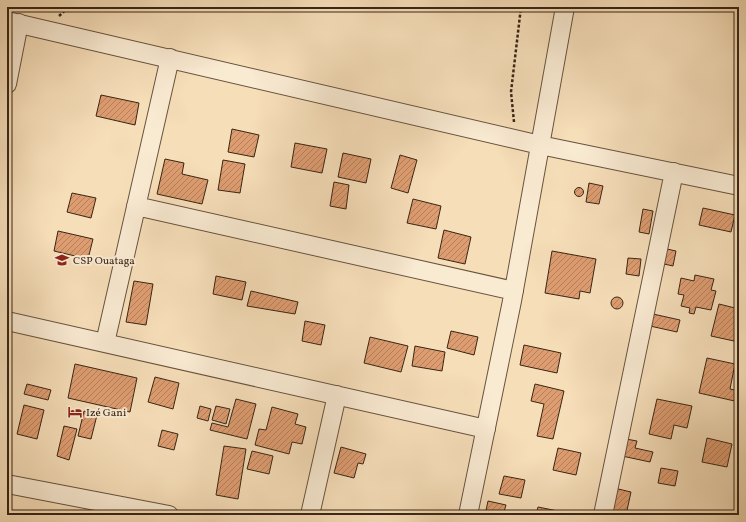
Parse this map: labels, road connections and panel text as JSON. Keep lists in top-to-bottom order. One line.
{"places":{"school or university":["CSP Ouataga"],"hotel":["Izé Gani"]}}
